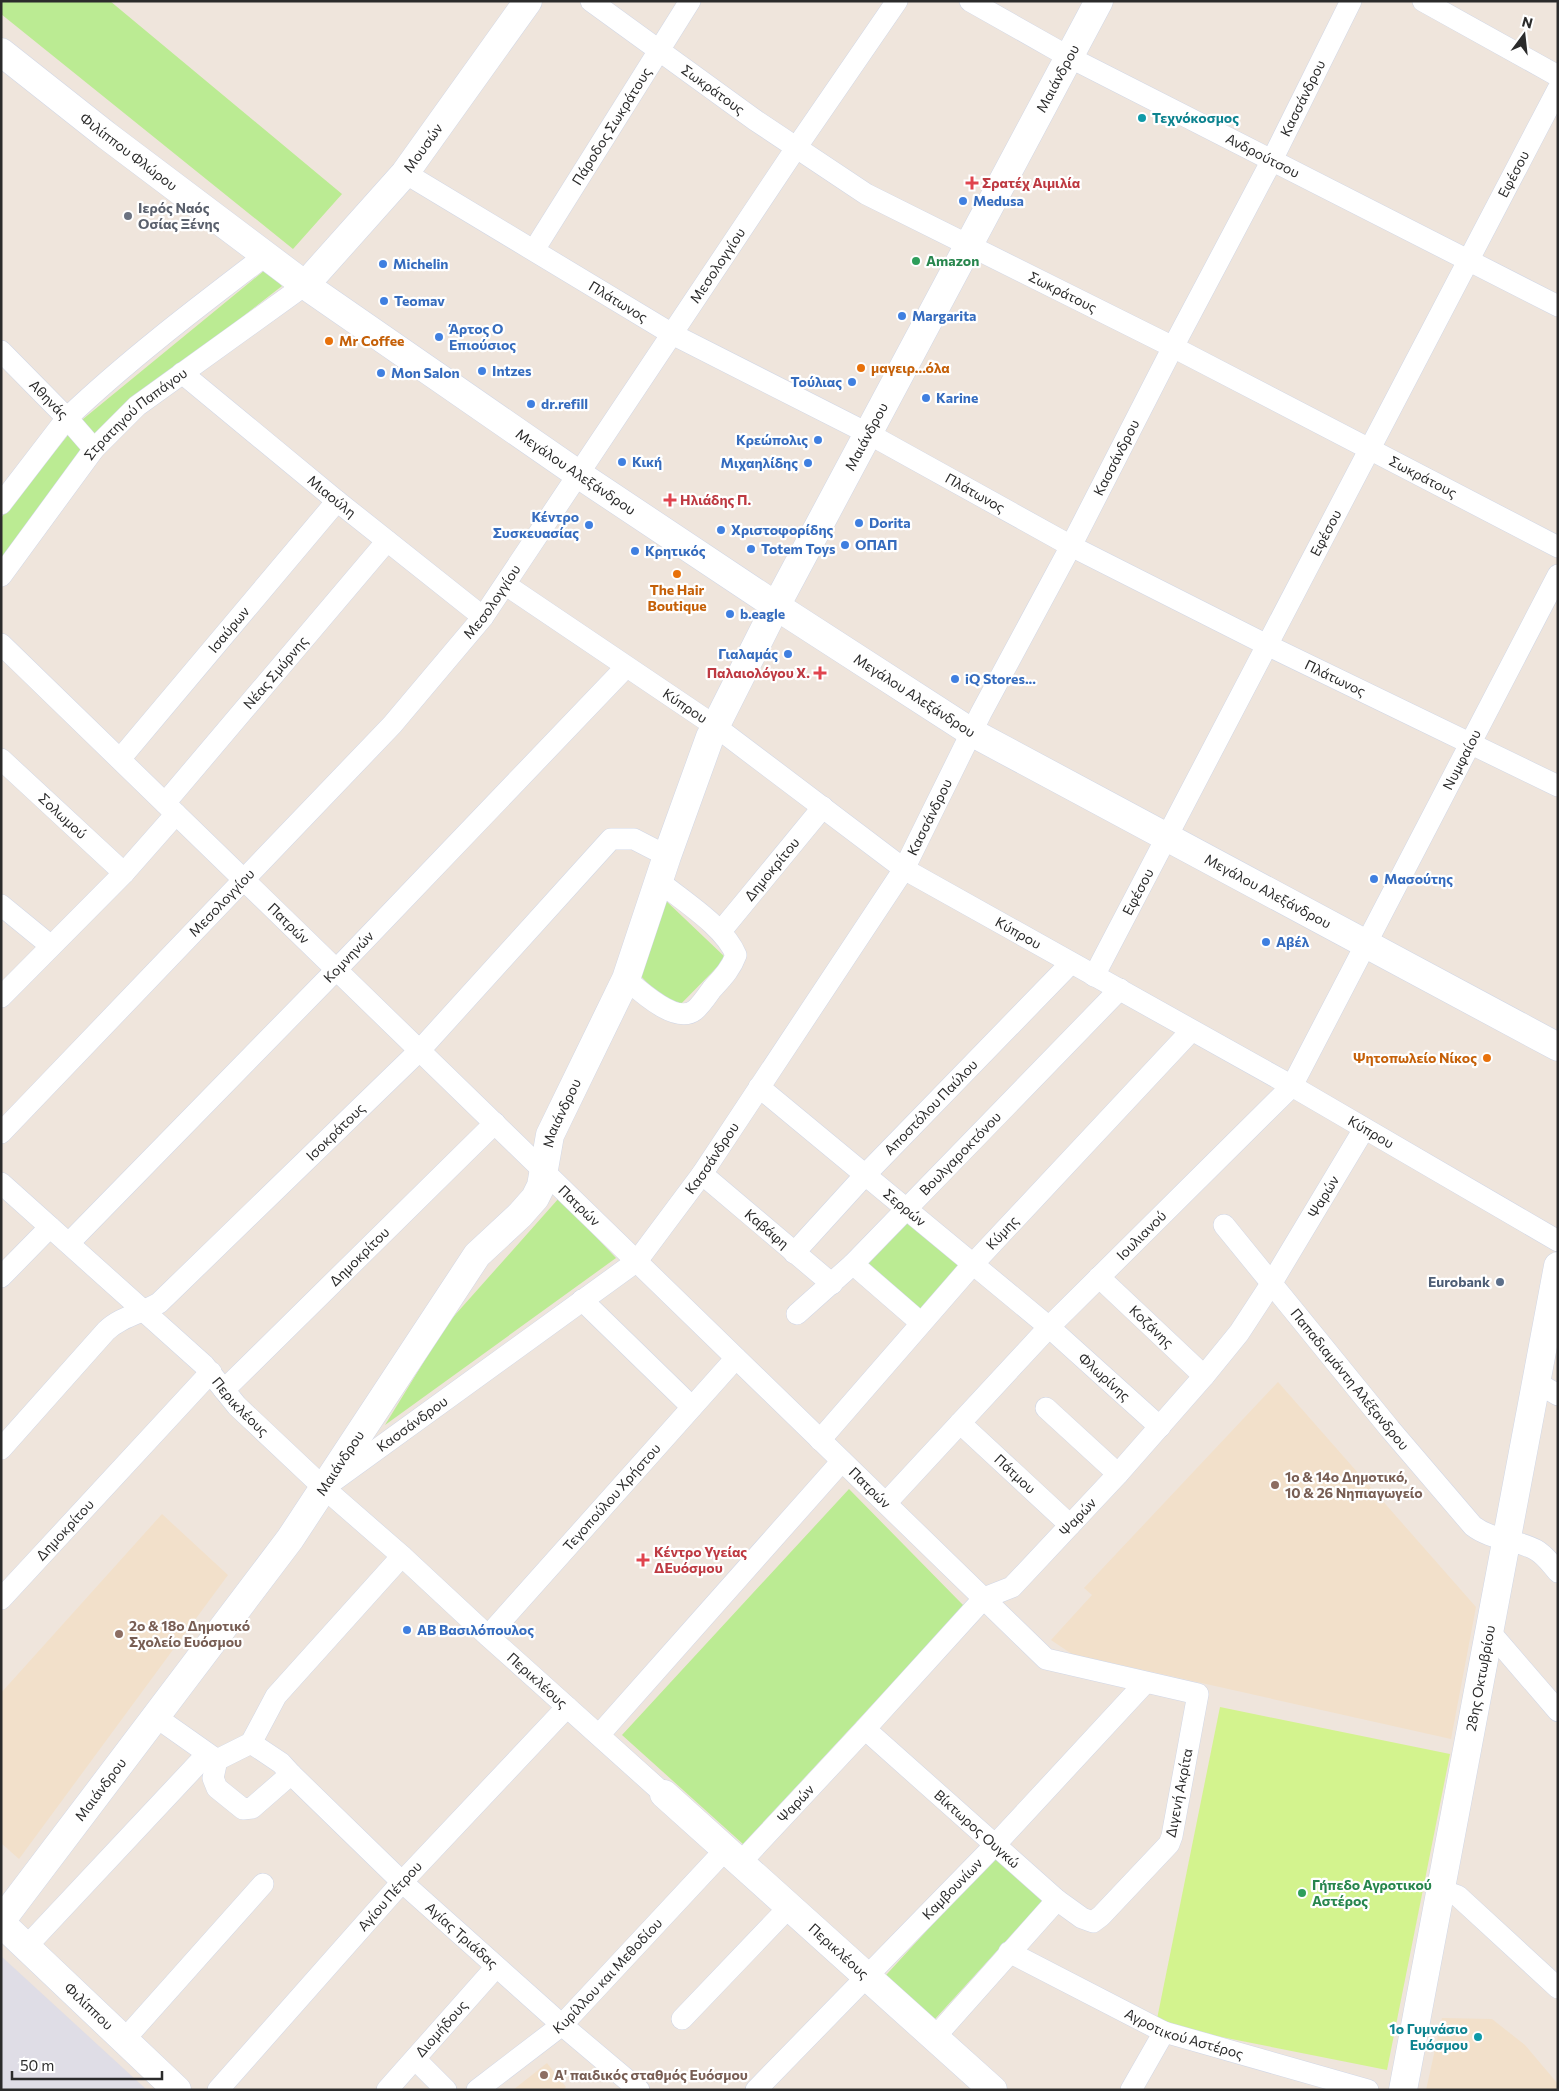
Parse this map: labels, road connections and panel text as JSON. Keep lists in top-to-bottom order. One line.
{"streets":{"street":["Μαιάνδρου","Σωκράτους","Κασσάνδρου","Πάροδος Σωκράτους","Μουσών","Φιλίππου Φλώρου","Ανδρούτσου","Εφέσου","Μεσολογγίου","Πλάτωνος","Αθηνάς","Στρατηγού Παπάγου","Μεγάλου Αλεξάνδρου","Μιαούλη","Ισαύρων","Νέας Σμύρνης","Κύπρου","Νυμφαίου","Σολωμού","Δημοκρίτου","Πατρών","Κομνηνών","Αποστόλου Παύλου","Ισοκράτους","Βουλγαροκτόνου","Ψαρών","Σερρών","Καβάφη","Κύμης","Ιουλιανού","Κοζάνης","Φλωρίνης","Παπαδιαμάντη Αλέξανδρου","Περικλέους","Πάτμου","Τεγοπούλου Χρήστου","28ης Οκτωβρίου","Διγενή Ακρίτα","Βίκτωρος Ουγκώ","Καμβουνίων","Αγίου Πέτρου","Αγίας Τριάδας","Κυρίλλου και Μεθοδίου","Φιλίππου","Διομήδους","Αγροτικού Αστέρος"]},"crossings":[["Μαιάνδρου","Σωκράτους"],["Μαιάνδρου","Κασσάνδρου"],["Μαιάνδρου","Ανδρούτσου"],["Μαιάνδρου","Πλάτωνος"],["Μαιάνδρου","Μεγάλου Αλεξάνδρου"],["Μαιάνδρου","Κύπρου"],["Μαιάνδρου","Πατρών"],["Μαιάνδρου","Ισοκράτους"],["Μαιάνδρου","Περικλέους"],["Μαιάνδρου","Φιλίππου"],["Σωκράτους","Κασσάνδρου"],["Σωκράτους","Πάροδος Σωκράτους"],["Σωκράτους","Εφέσου"],["Σωκράτους","Μεσολογγίου"],["Κασσάνδρου","Ανδρούτσου"],["Κασσάνδρου","Πλάτωνος"],["Κασσάνδρου","Μεγάλου Αλεξάνδρου"],["Κασσάνδρου","Κύπρου"],["Κασσάνδρου","Πατρών"],["Κασσάνδρου","Σερρών"],["Κασσάνδρου","Καβάφη"],["Κασσάνδρου","Περικλέους"],["Πάροδος Σωκράτους","Πλάτωνος"],["Μουσών","Φιλίππου Φλώρου"],["Μουσών","Πλάτωνος"],["Μουσών","Στρατηγού Παπάγου"],["Μουσών","Μεγάλου Αλεξάνδρου"],["Φιλίππου Φλώρου","Στρατηγού Παπάγου"],["Φιλίππου Φλώρου","Μεγάλου Αλεξάνδρου"],["Ανδρούτσου","Εφέσου"],["Εφέσου","Πλάτωνος"],["Εφέσου","Μεγάλου Αλεξάνδρου"],["Εφέσου","Κύπρου"],["Μεσολογγίου","Πλάτωνος"],["Μεσολογγίου","Μεγάλου Αλεξάνδρου"],["Μεσολογγίου","Μιαούλη"],["Μεσολογγίου","Κύπρου"],["Μεσολογγίου","Πατρών"],["Πλάτωνος","Νυμφαίου"],["Αθηνάς","Στρατηγού Παπάγου"],["Στρατηγού Παπάγου","Μεγάλου Αλεξάνδρου"],["Στρατηγού Παπάγου","Μιαούλη"],["Μεγάλου Αλεξάνδρου","Νυμφαίου"],["Μεγάλου Αλεξάνδρου","Ιουλιανού"],["Μιαούλη","Ισαύρων"],["Μιαούλη","Νέας Σμύρνης"],["Ισαύρων","Πατρών"],["Νέας Σμύρνης","Σολωμού"],["Νέας Σμύρνης","Πατρών"],["Κύπρου","Δημοκρίτου"],["Κύπρου","Κομνηνών"],["Κύπρου","Αποστόλου Παύλου"],["Κύπρου","Βουλγαροκτόνου"],["Κύπρου","Ψαρών"],["Κύπρου","Κύμης"],["Κύπρου","Ιουλιανού"],["Νυμφαίου","Ιουλιανού"],["Δημοκρίτου","Πατρών"],["Δημοκρίτου","Περικλέους"],["Πατρών","Κομνηνών"],["Πατρών","Ισοκράτους"],["Πατρών","Ψαρών"],["Πατρών","Κύμης"],["Πατρών","Ιουλιανού"],["Πατρών","Τεγοπούλου Χρήστου"],["Πατρών","Διγενή Ακρίτα"],["Πατρών","Καμβουνίων"],["Κομνηνών","Περικλέους"],["Αποστόλου Παύλου","Σερρών"],["Αποστόλου Παύλου","Καβάφη"],["Ισοκράτους","Περικλέους"],["Βουλγαροκτόνου","Σερρών"],["Βουλγαροκτόνου","Καβάφη"],["Ψαρών","Κοζάνης"],["Ψαρών","Φλωρίνης"],["Ψαρών","Παπαδιαμάντη Αλέξανδρου"],["Ψαρών","Περικλέους"],["Ψαρών","Πάτμου"],["Ψαρών","Βίκτωρος Ουγκώ"],["Ψαρών","Κυρίλλου και Μεθοδίου"],["Σερρών","Κύμης"],["Σερρών","Ιουλιανού"],["Σερρών","Φλωρίνης"],["Ιουλιανού","Κοζάνης"],["Ιουλιανού","Φλωρίνης"],["Ιουλιανού","Πάτμου"],["Παπαδιαμάντη Αλέξανδρου","28ης Οκτωβρίου"],["Περικλέους","Τεγοπούλου Χρήστου"],["Περικλέους","Καμβουνίων"],["Περικλέους","Αγίου Πέτρου"],["Περικλέους","Κυρίλλου και Μεθοδίου"],["Διγενή Ακρίτα","Βίκτωρος Ουγκώ"],["Βίκτωρος Ουγκώ","Καμβουνίων"],["Αγίου Πέτρου","Αγίας Τριάδας"],["Αγίας Τριάδας","Κυρίλλου και Μεθοδίου"],["Αγίας Τριάδας","Διομήδους"]],"places":{"other":["Τεχνόκοσμος","Medusa","Ιερός Ναός Οσίας Ξένης","Amazon","Michelin","Teomav","Margarita","Άρτος Ο Επιούσιος","Mr Coffee","μαγειρ...όλα","Intzes","Mon Salon","Τούλιας","Karine","dr.refill","Κρεώπολις","Κική","Μιχαηλίδης","Dorita","Κέντρο Συσκευασίας","Χριστοφορίδης","ΟΠΑΠ","Totem Toys","Κρητικός","The Hair Boutique","b.eagle","Γιαλαμάς","iQ Stores...","Μασούτης","Αβέλ","Ψητοπωλείο Νίκος","Eurobank","1ο & 14ο Δημοτικό, 10 & 26 Νηπιαγωγείο","ΑΒ Βασιλόπουλος","2ο & 18ο Δημοτικό Σχολείο Ευόσμου","Γήπεδο Αγροτικού Αστέρος","1ο Γυμνάσιο Ευόσμου","Α' παιδικός σταθμός Ευόσμου"],"health":["Σρατέχ Αιμιλία","Ηλιάδης Π.","Παλαιολόγου Χ.","Κέντρο Υγείας ΔΕυόσμου"]},"scale_bar":"50 m","north":"top"}
